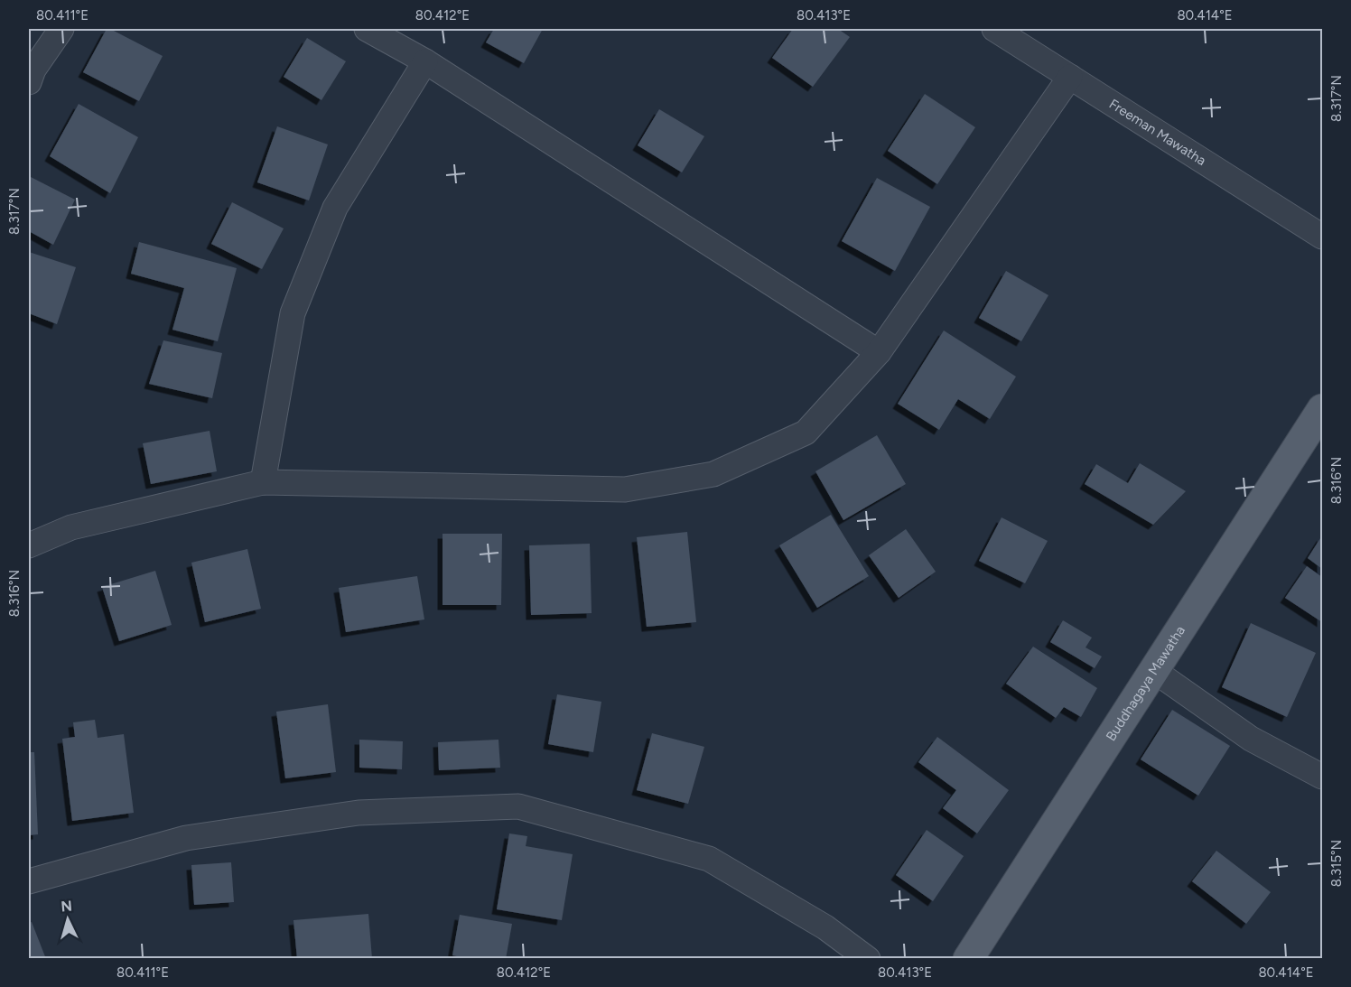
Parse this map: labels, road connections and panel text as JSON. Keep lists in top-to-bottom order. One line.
{"streets":{"main road":["Buddhagaya Mawatha"],"street":["Freeman Mawatha"]},"north":"top","coordinates":["80.411°E","80.412°E","80.413°E","80.414°E","8.317°N","8.316°N","8.315°N"]}
